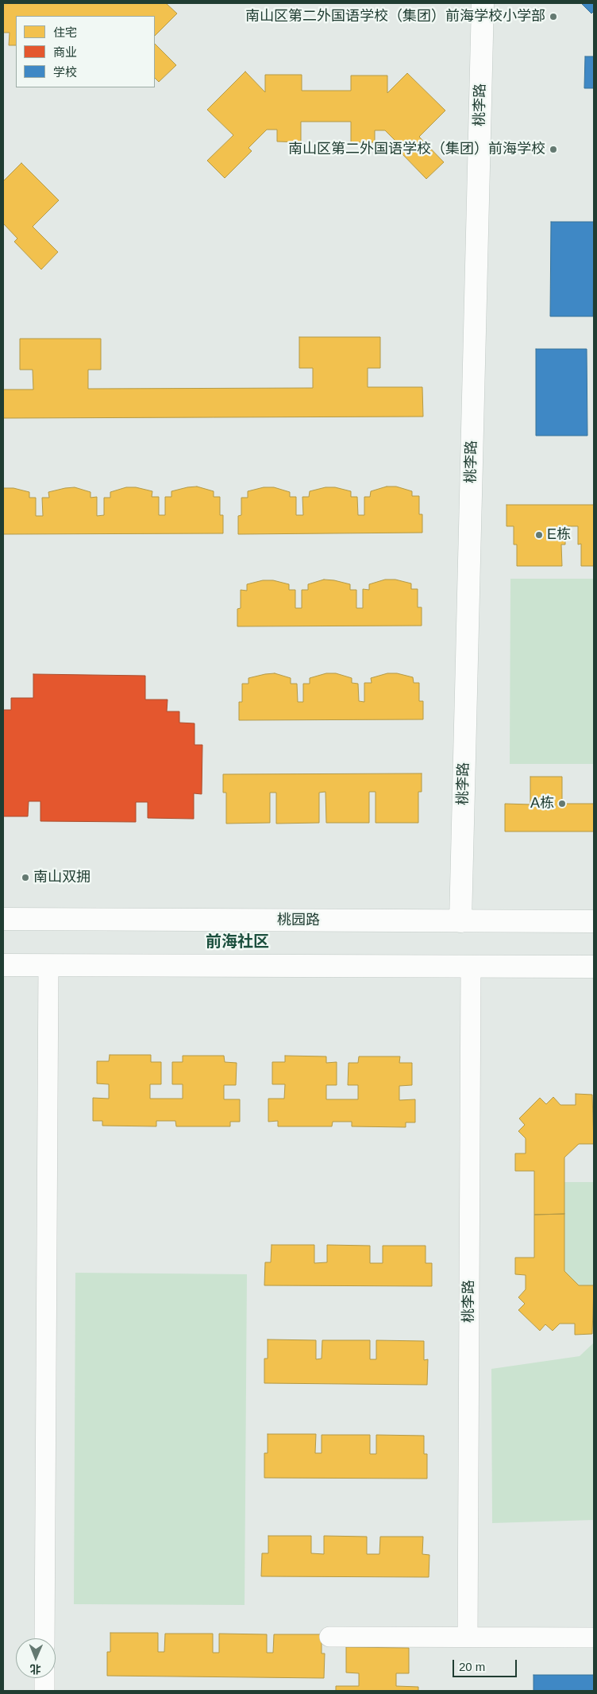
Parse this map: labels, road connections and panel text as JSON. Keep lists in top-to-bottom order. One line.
{"streets":{"main road":["桃李路","桃园路"]},"crossings":[["桃李路","桃园路"]],"districts":["前海社区"],"places":["南山区第二外国语学校（集团）前海学校小学部","南山区第二外国语学校（集团）前海学校","E栋","A栋","南山双拥"],"legend":["住宅","商业","学校"],"scale_bar":"20 m","north":"bottom"}
